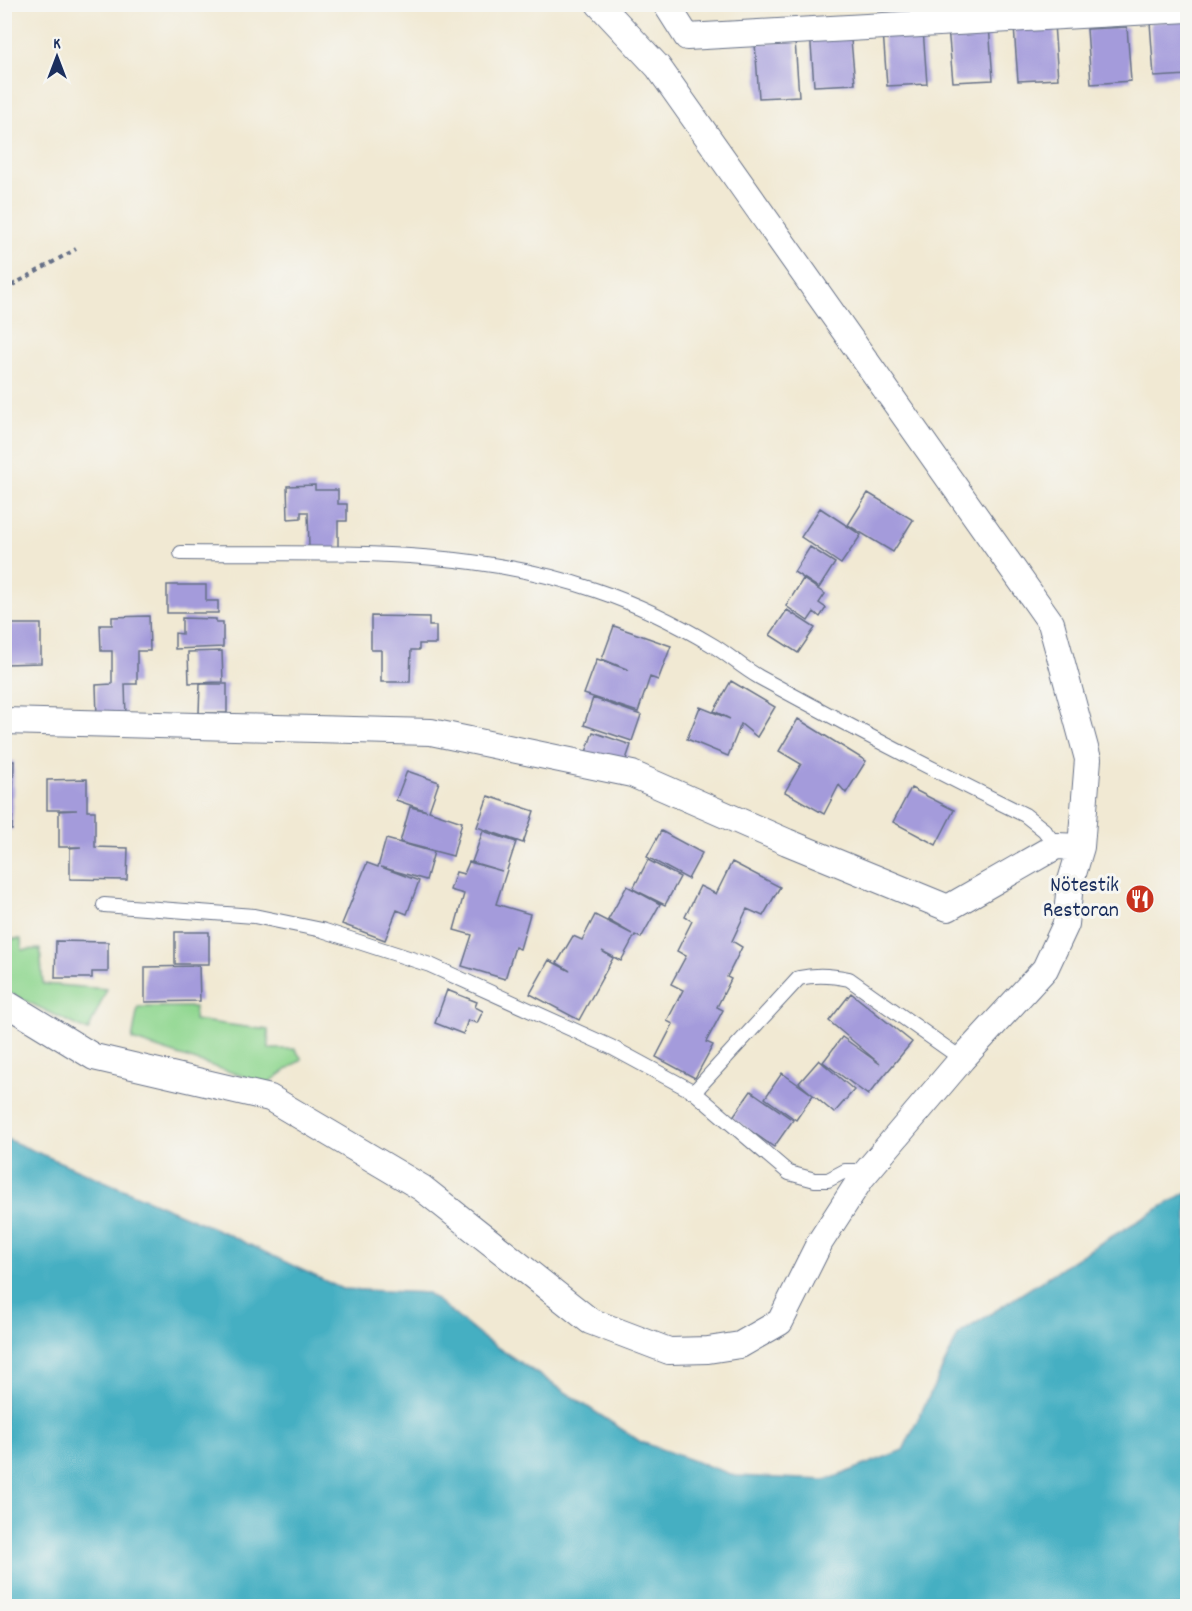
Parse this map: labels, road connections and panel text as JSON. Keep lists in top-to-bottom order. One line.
{"places":{"restaurant":["Nötestik Restoran"]},"north":"top"}
